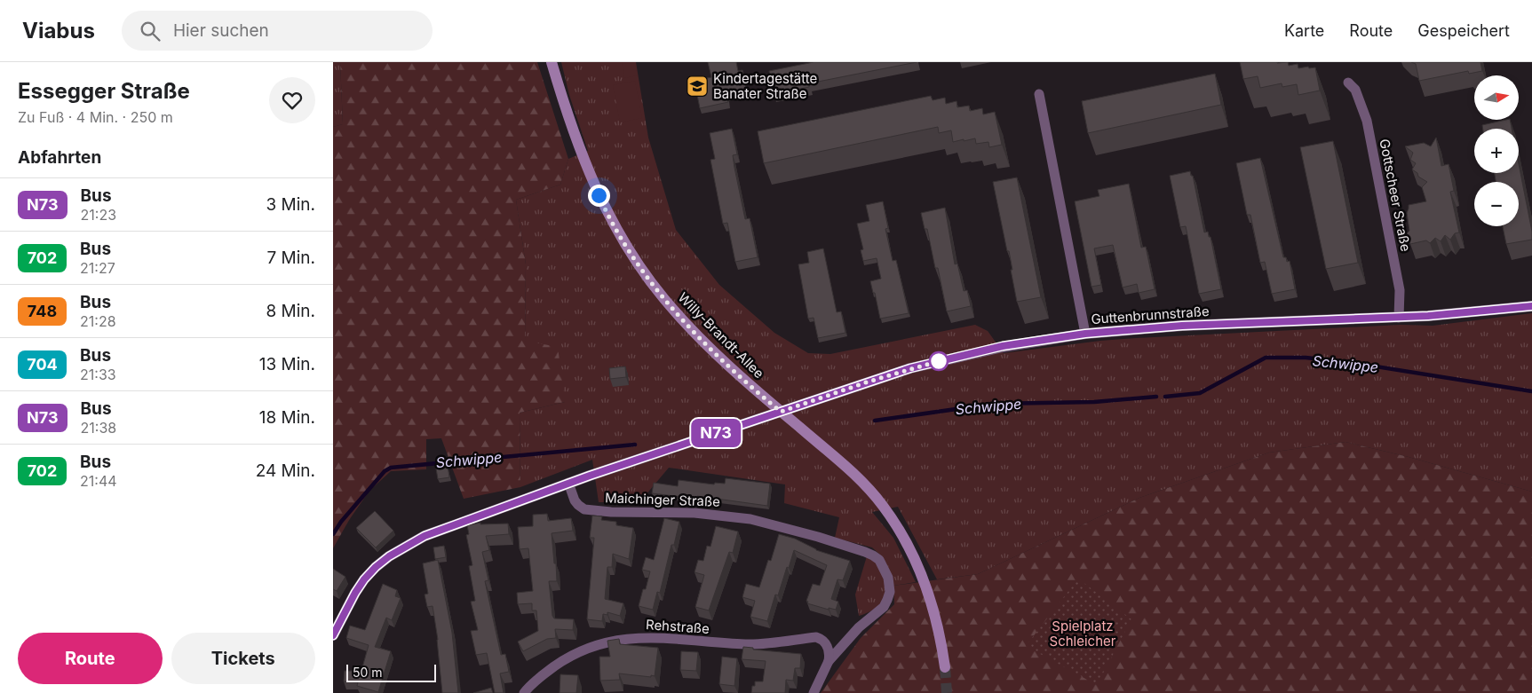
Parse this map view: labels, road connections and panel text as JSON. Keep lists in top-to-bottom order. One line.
{"streets":{"main road":["Willy-Brandt-Allee"],"street":["Gottscheer Straße","Guttenbrunnstraße","Maichinger Straße","Rehstraße"]},"crossings":[["Gottscheer Straße","Guttenbrunnstraße"],["Guttenbrunnstraße","Willy-Brandt-Allee"],["Guttenbrunnstraße","Maichinger Straße"],["Willy-Brandt-Allee","Maichinger Straße"],["Maichinger Straße","Rehstraße"]],"water":["Schwippe"],"parks":["Spielplatz Schleicher"],"places":{"school or university":["Kindertagestätte Banater Straße"]},"lines":["bus line N73"],"scale_bar":"50 m","north":"right","page":{"header":"Viabus","search":"Hier suchen","nav":["Karte","Route","Gespeichert"],"heading":[["Essegger Straße","Zu Fuß · 4 Min. · 250 m"],"Abfahrten"],"on_map":"N73","map_buttons":["+","−"],"list":[{"mark":"N73","name":"Bus","note":"21:23","value":"3 Min."},{"mark":"702","name":"Bus","note":"21:27","value":"7 Min."},{"mark":"748","name":"Bus","note":"21:28","value":"8 Min."},{"mark":"704","name":"Bus","note":"21:33","value":"13 Min."},{"mark":"N73","name":"Bus","note":"21:38","value":"18 Min."},{"mark":"702","name":"Bus","note":"21:44","value":"24 Min."}],"buttons":["Route","Tickets"],"scale":"50 m"}}
